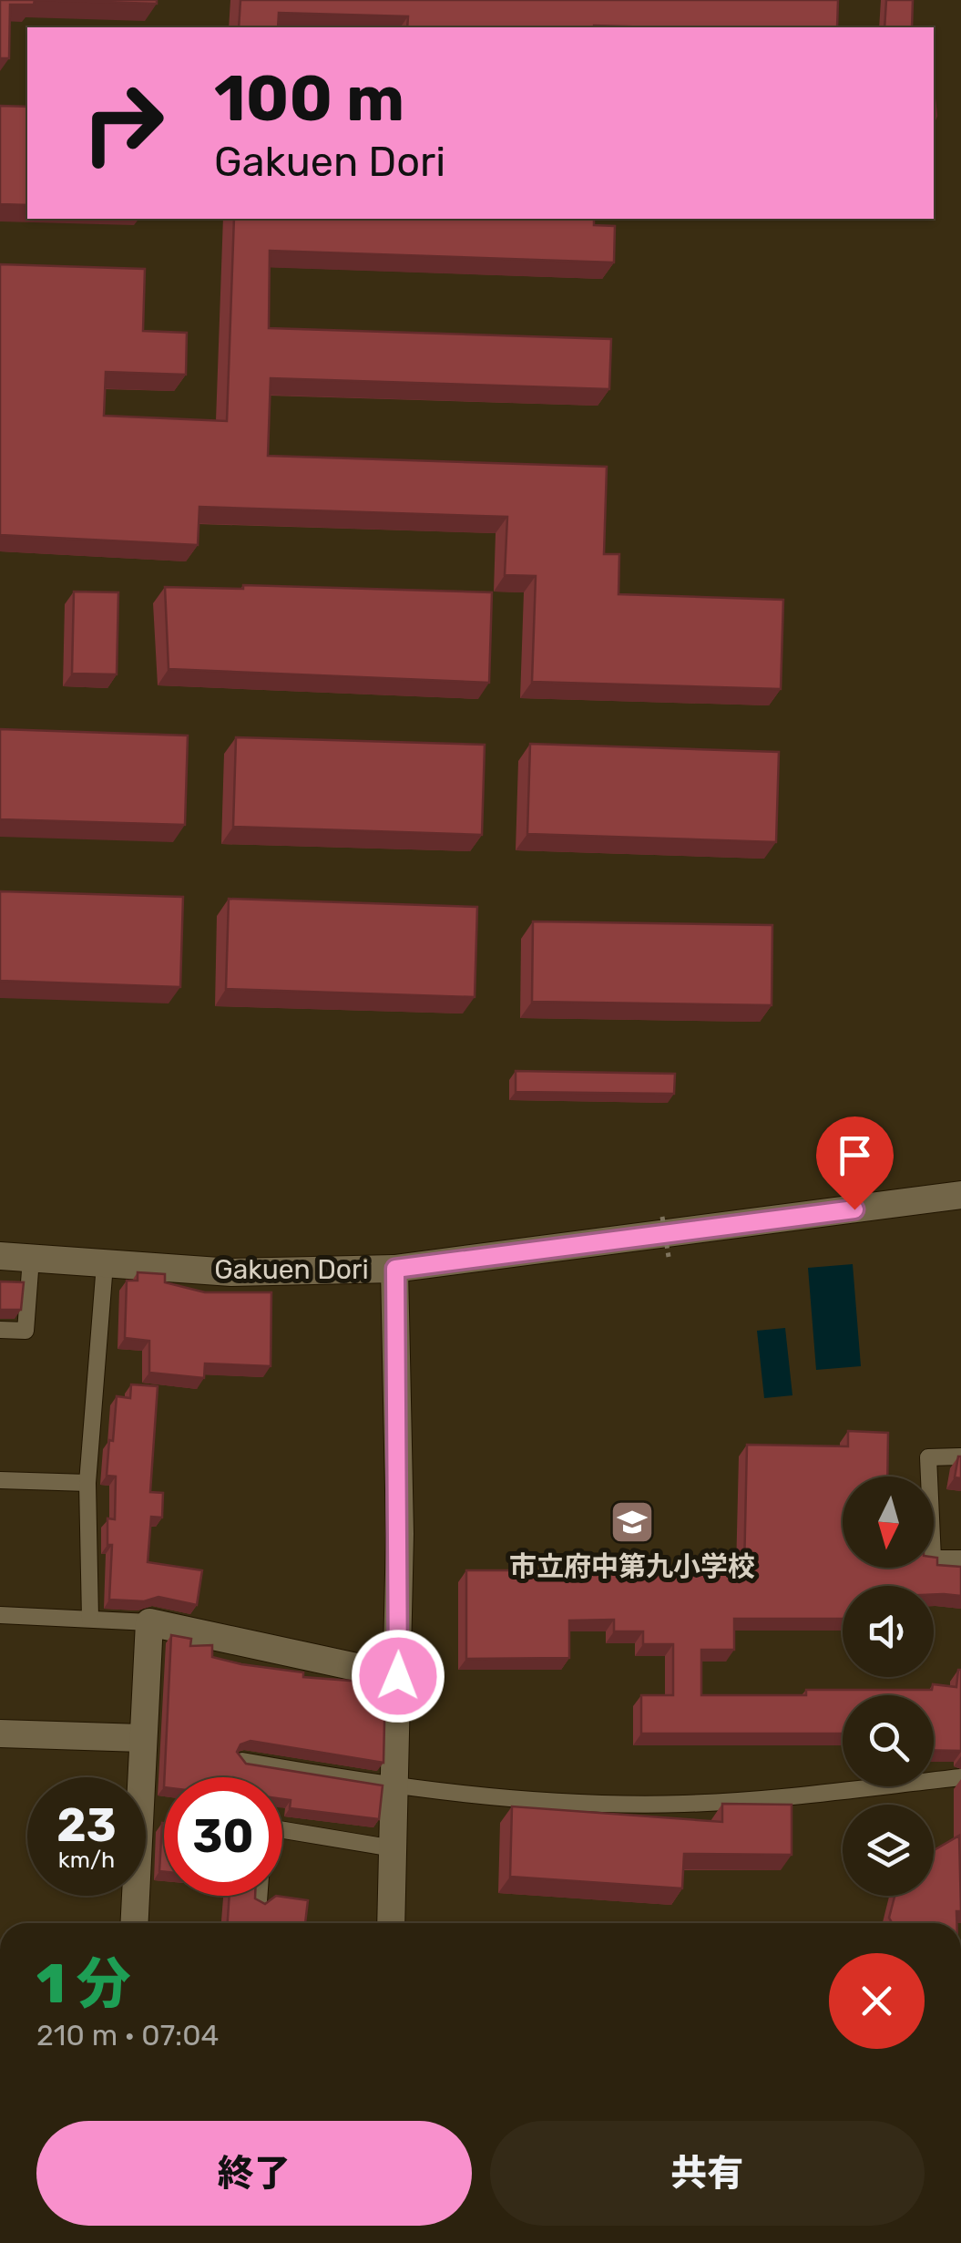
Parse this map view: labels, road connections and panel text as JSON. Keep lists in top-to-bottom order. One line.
{"streets":{"street":["Gakuen Dori"]},"places":{"school or university":["市立府中第九小学校"]},"north":"bottom","page":{"turn":["100 m","Gakuen Dori"],"speed":"23 km/h","limit":"30","heading":["1 分","210 m · 07:04"],"buttons":["終了","共有"]}}
